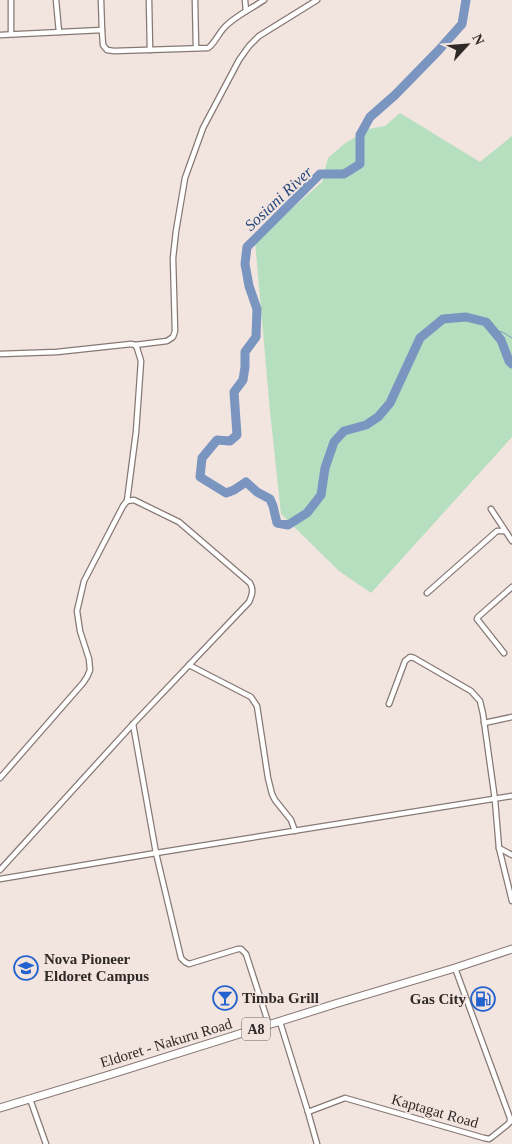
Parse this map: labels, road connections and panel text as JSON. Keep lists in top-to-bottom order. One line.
{"streets":{"highway":["A8","Eldoret - Nakuru Road"],"street":["Kaptagat Road"]},"crossings":[["Eldoret - Nakuru Road","Kaptagat Road"]],"water":["Sosiani River"],"places":{"school or university":["Nova Pioneer Eldoret Campus"],"bar":["Timba Grill"],"fuel station":["Gas City"]},"north":"top right"}
